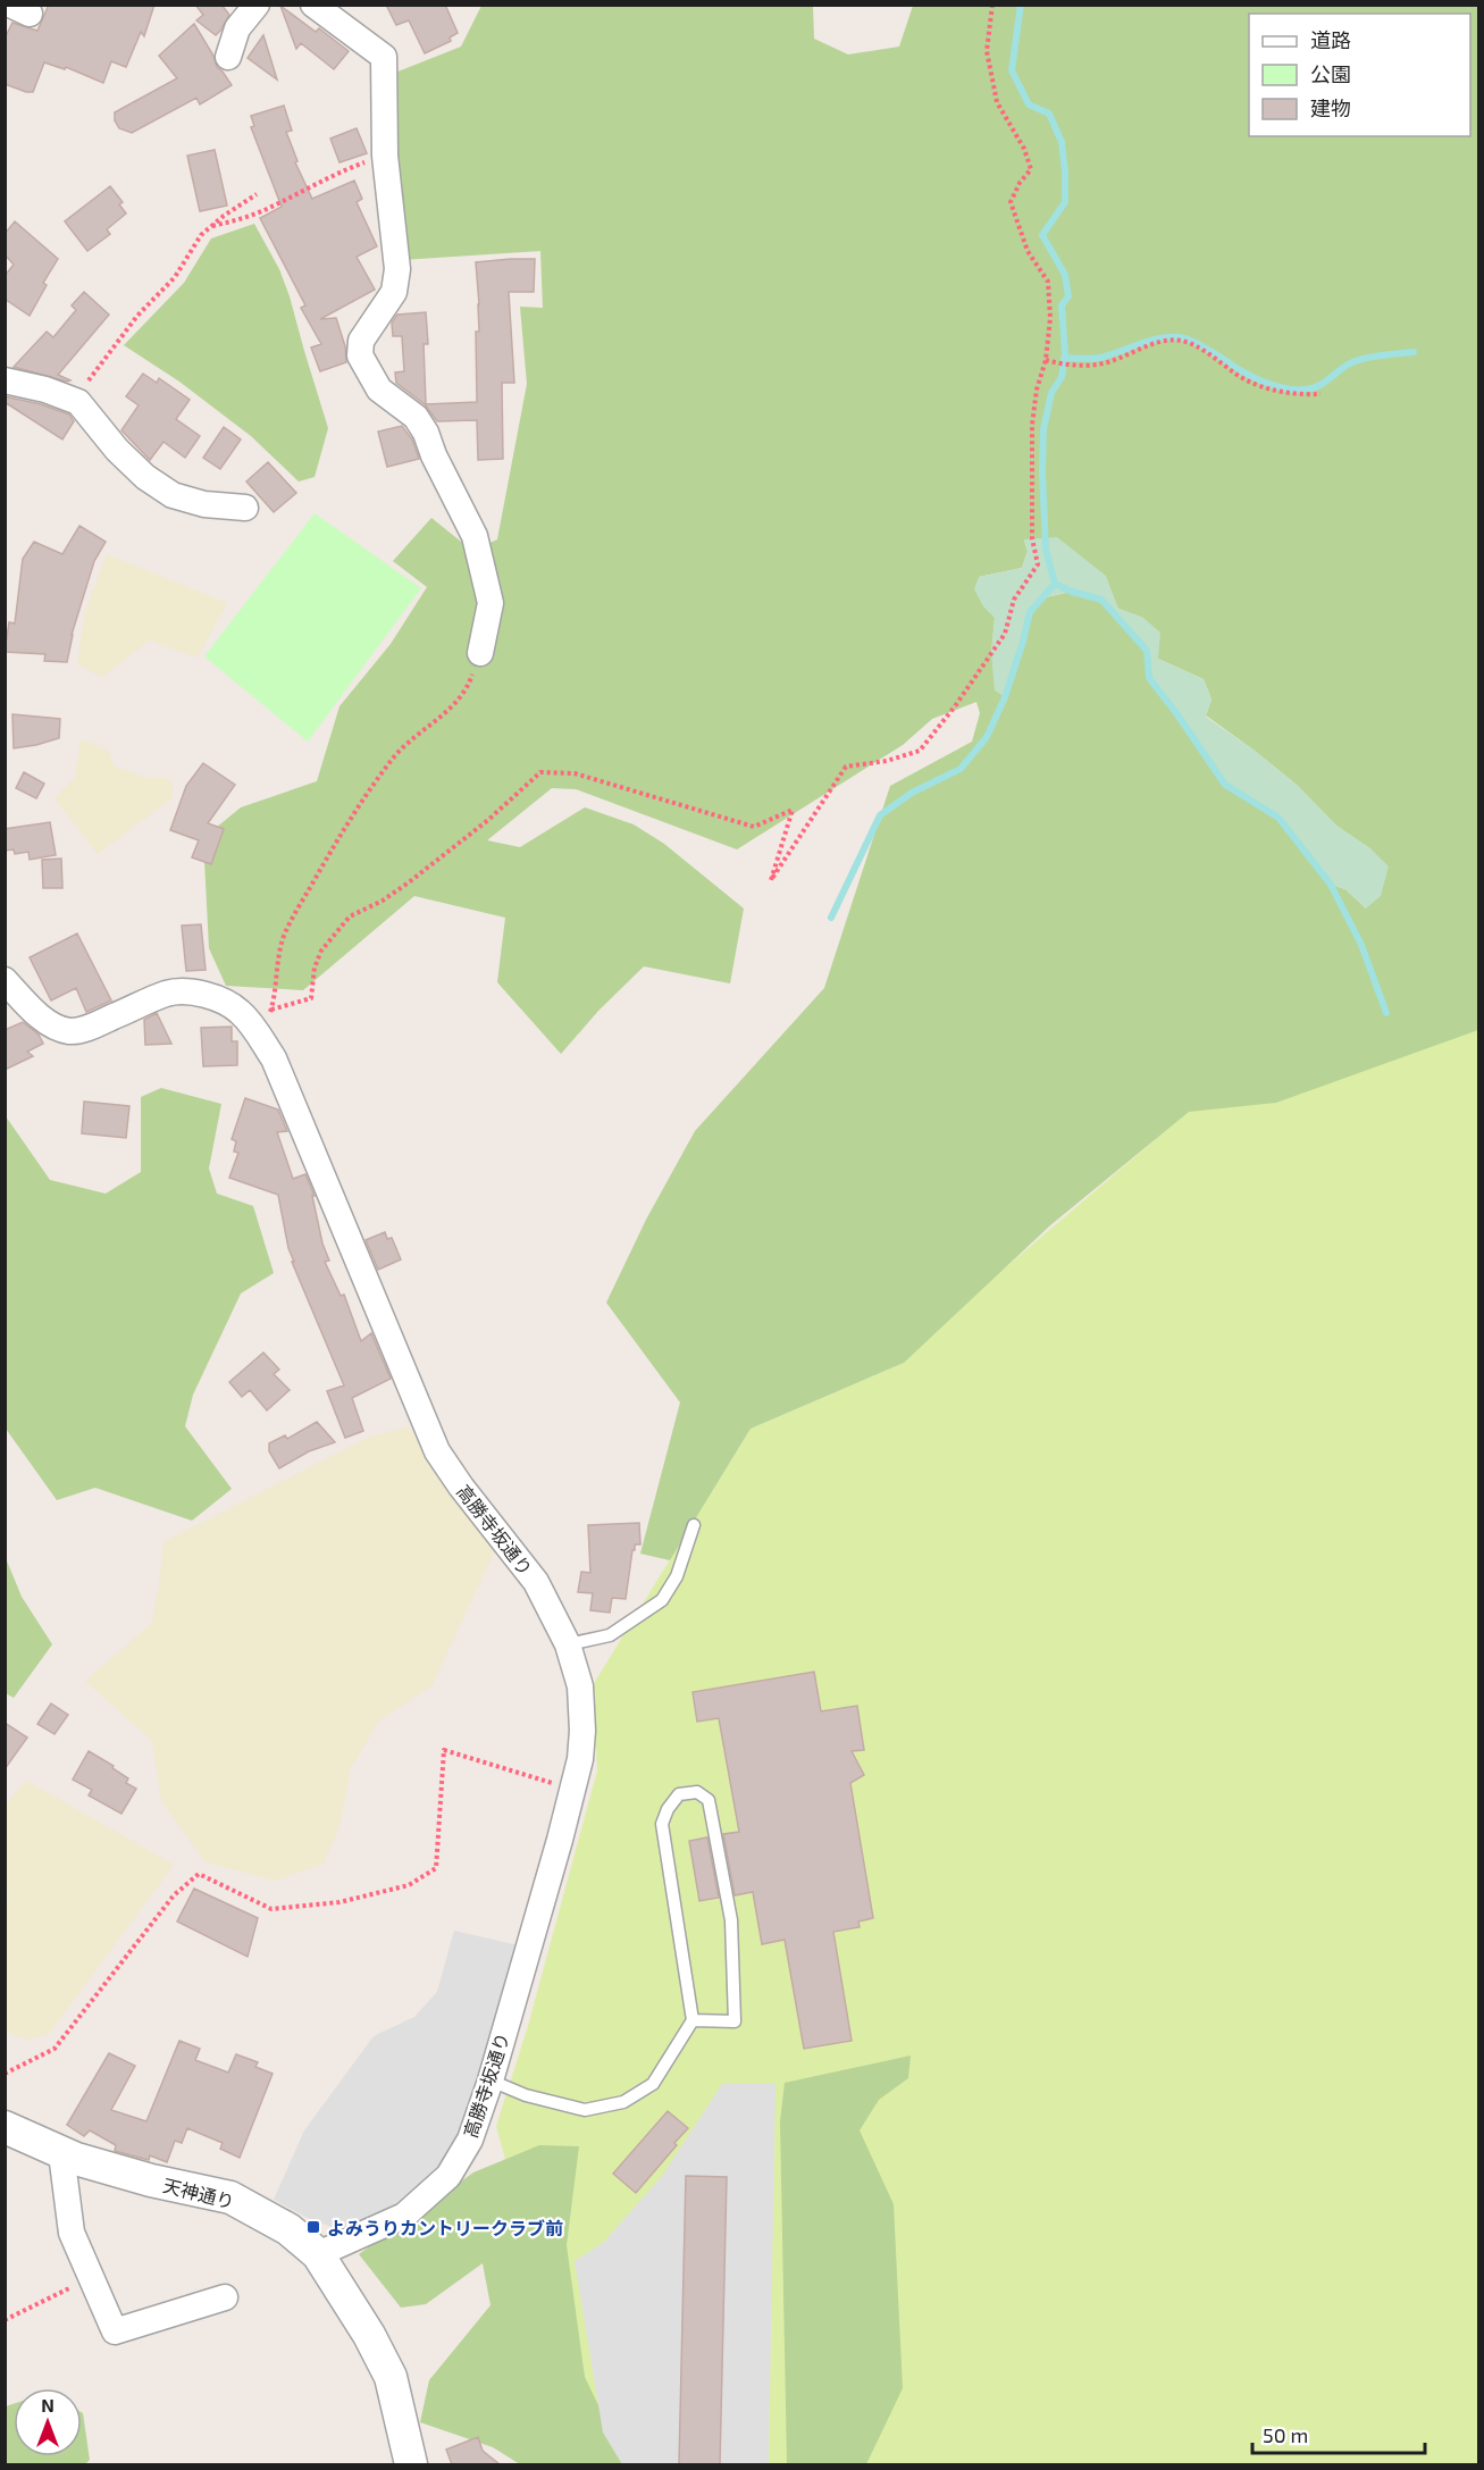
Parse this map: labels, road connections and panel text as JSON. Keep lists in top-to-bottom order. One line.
{"streets":{"street":["高勝寺坂通り","天神通り"]},"crossings":[["高勝寺坂通り","天神通り"]],"places":{"transit":["よみうりカントリークラブ前"]},"legend":["道路","公園","建物"],"scale_bar":"50 m","north":"top"}
